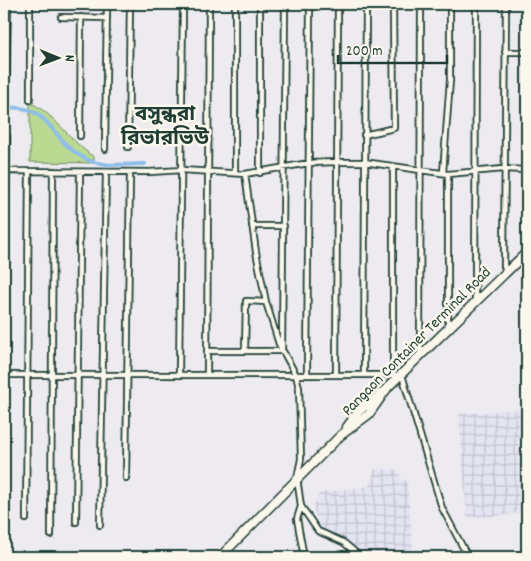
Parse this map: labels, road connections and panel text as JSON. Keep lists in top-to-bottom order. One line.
{"streets":{"highway":["Pangaon Container Terminal Road"]},"districts":["বসুন্ধরা রিভারভিউ"],"scale_bar":"200 m","north":"right"}
